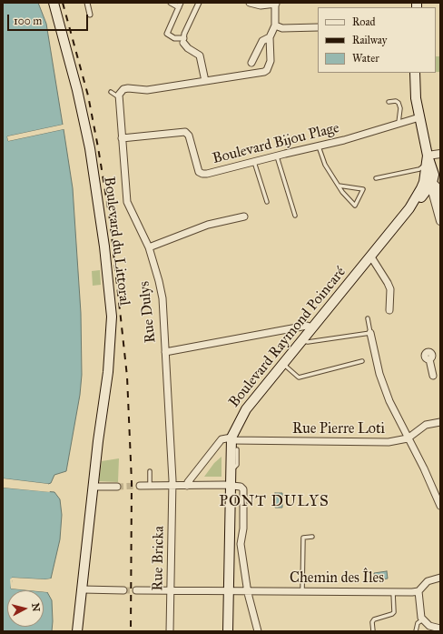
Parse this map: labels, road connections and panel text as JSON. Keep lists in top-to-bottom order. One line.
{"streets":{"main road":["Boulevard du Littoral","Boulevard Raymond Poincaré"],"street":["Boulevard Bijou Plage","Rue Dulys","Rue Pierre Loti","Rue Bricka","Chemin des Îles"]},"crossings":[["Boulevard Bijou Plage","Rue Dulys"],["Rue Dulys","Rue Bricka"],["Boulevard Raymond Poincaré","Rue Pierre Loti"],["Boulevard Raymond Poincaré","Chemin des Îles"],["Rue Bricka","Chemin des Îles"]],"districts":["PONT DULYS"],"legend":["Road","Railway","Water"],"scale_bar":"100 m","north":"right"}
